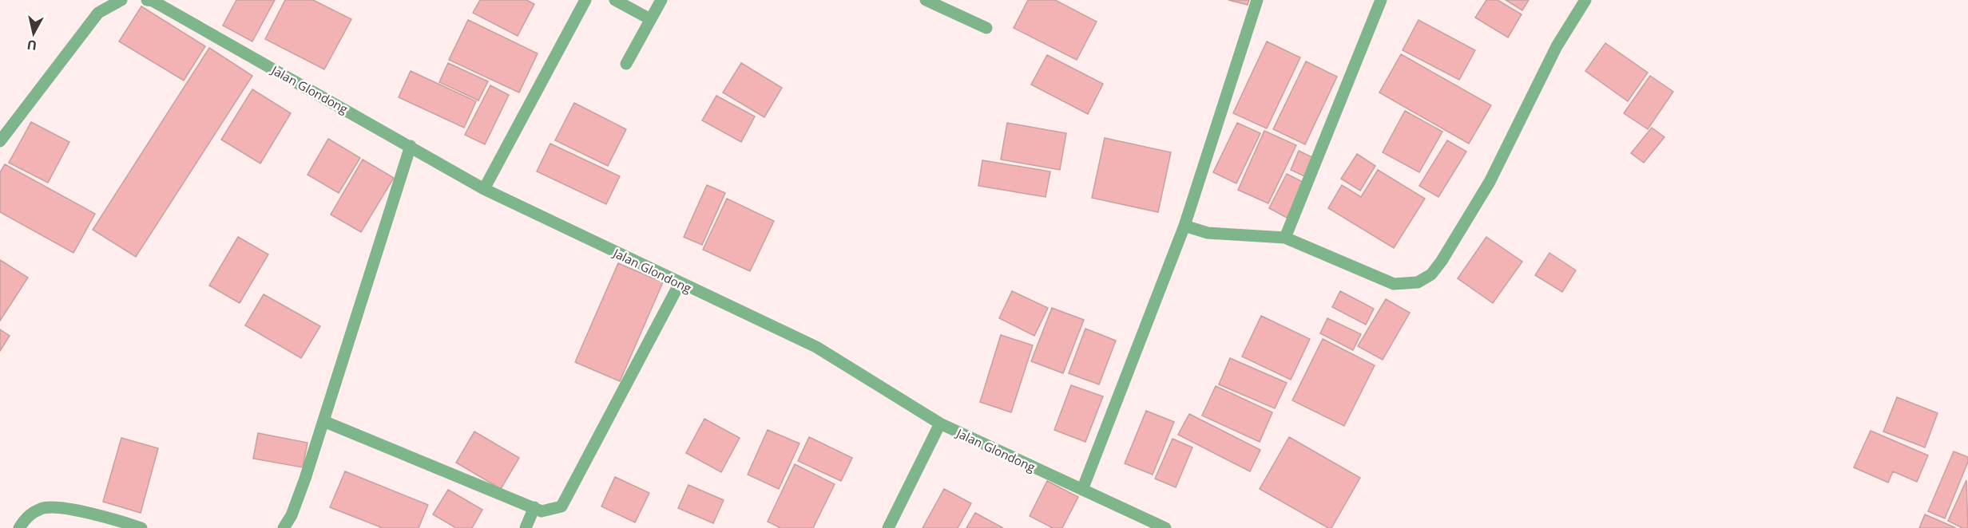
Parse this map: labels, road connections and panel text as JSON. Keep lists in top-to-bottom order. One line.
{"streets":{"street":["Jalan Glondong"]},"north":"bottom"}
